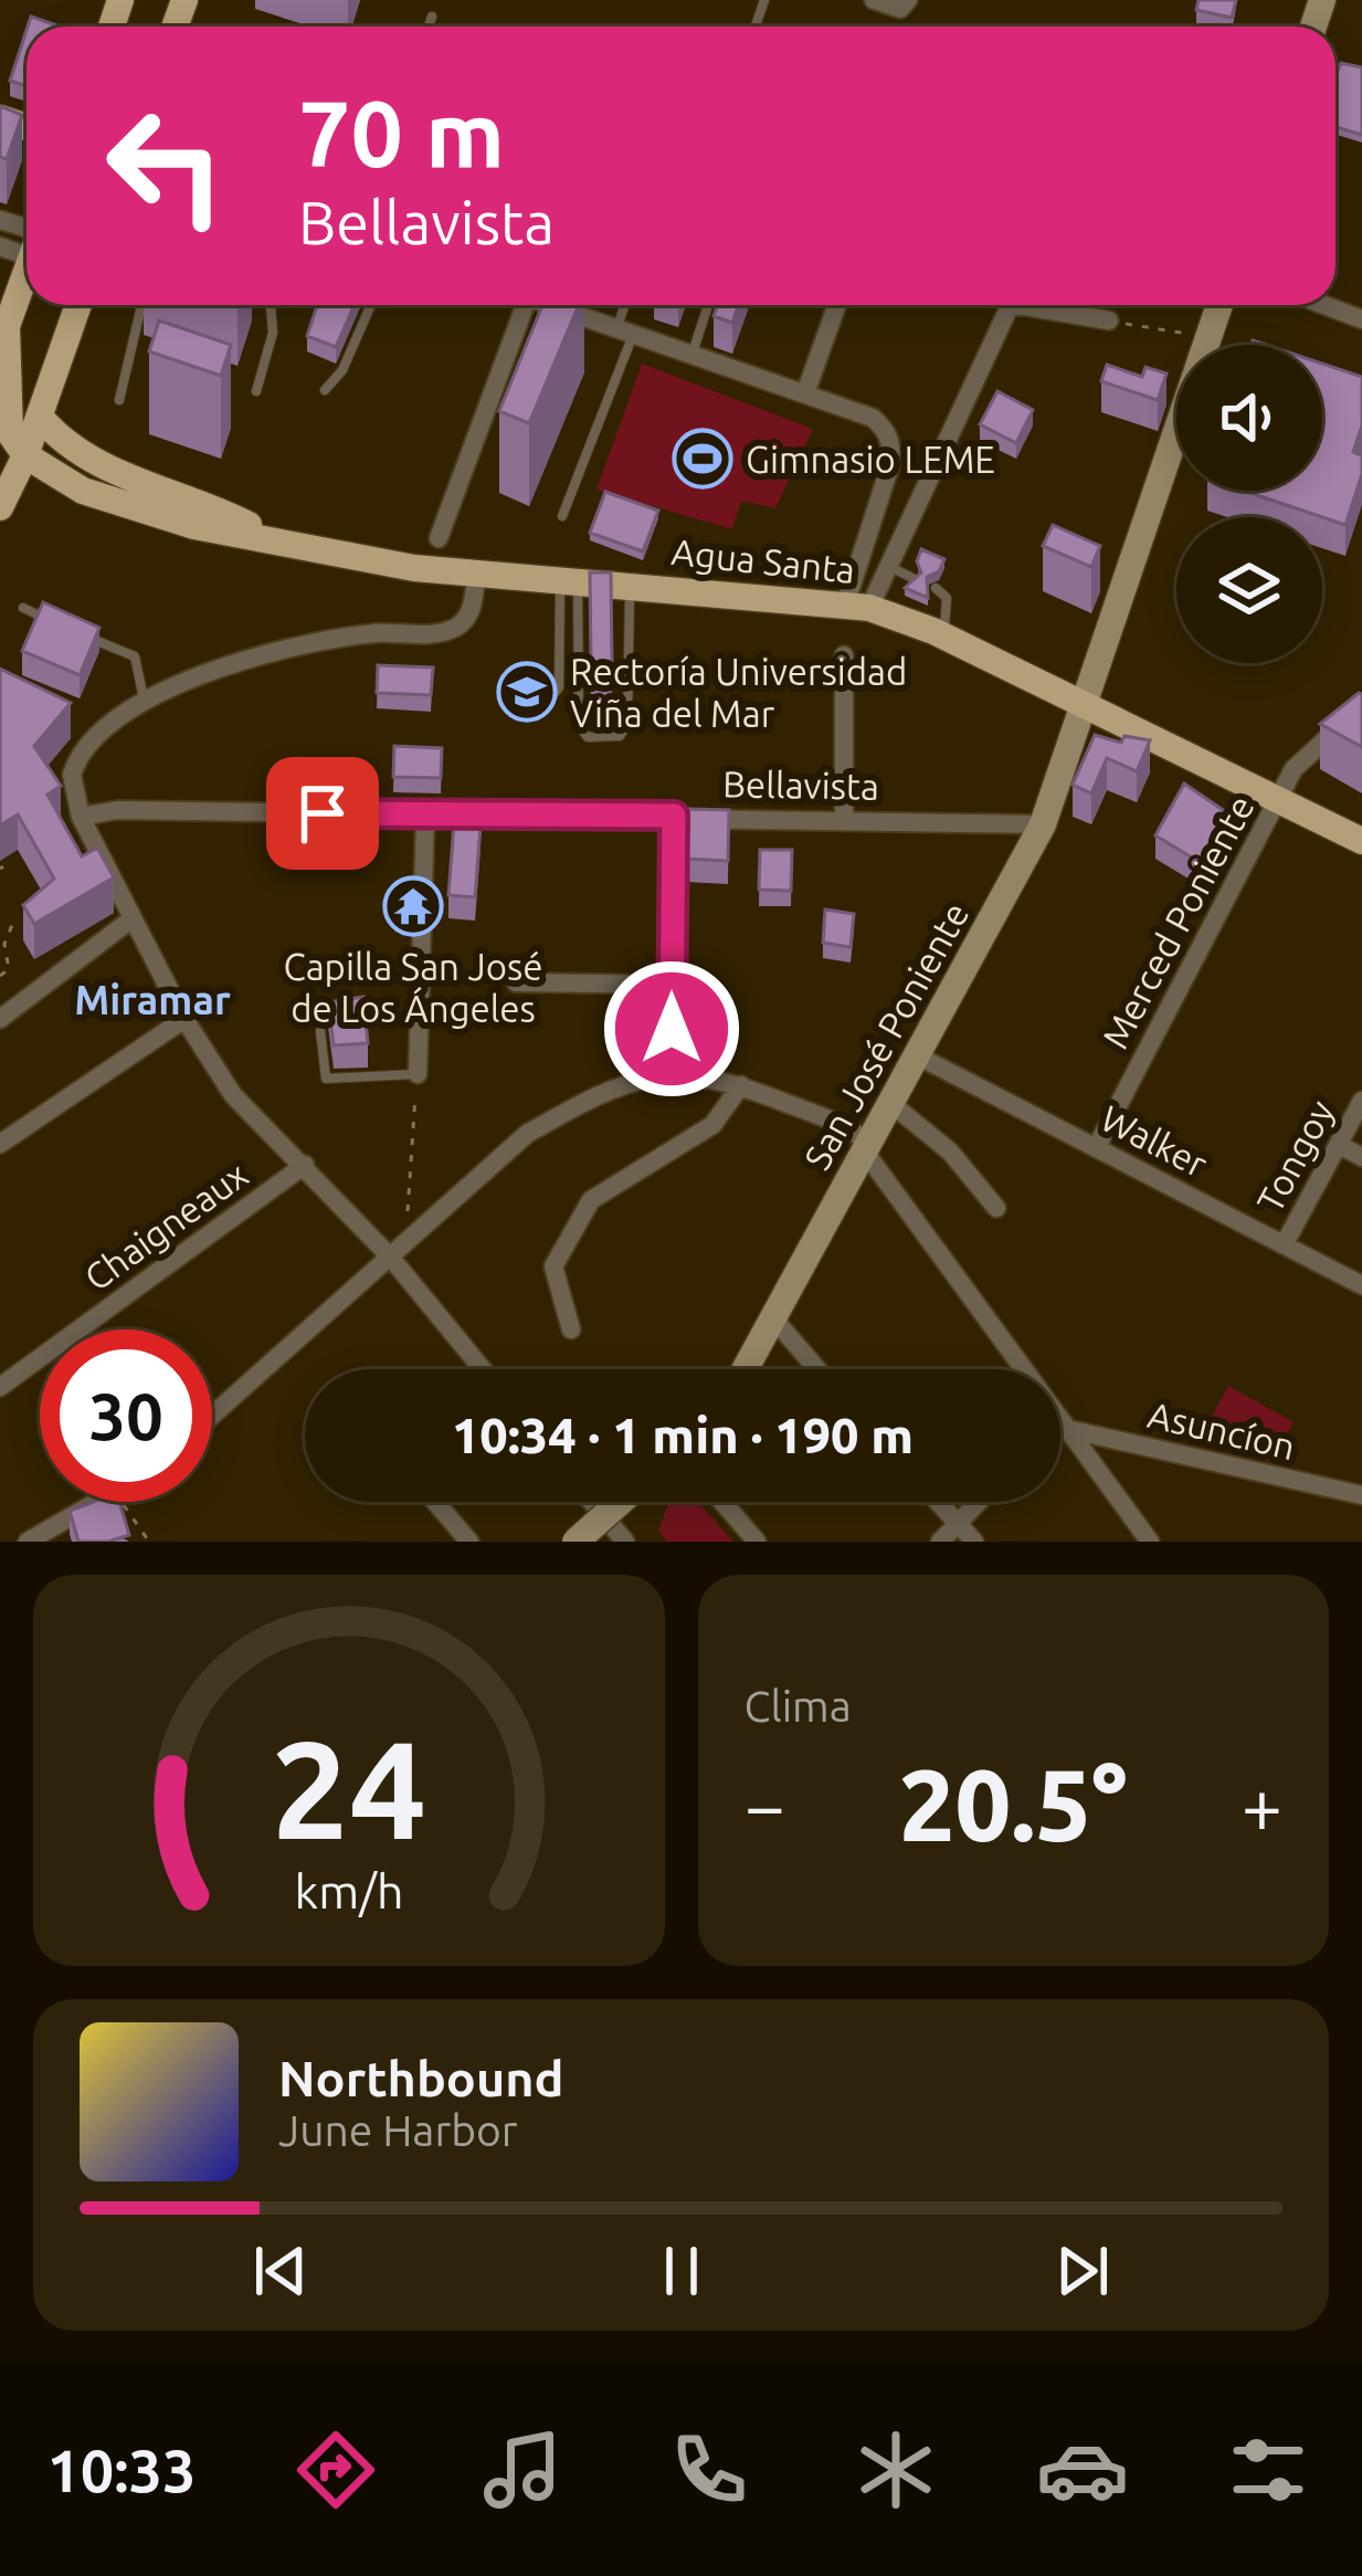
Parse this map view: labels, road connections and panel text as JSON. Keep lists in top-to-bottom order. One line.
{"streets":{"main road":["Agua Santa"],"street":["Bellavista","Merced Poniente","San José Poniente","Walker","Tongoy","Chaigneaux","Asuncíon"]},"crossings":[["Agua Santa","Merced Poniente"],["Agua Santa","San José Poniente"],["Bellavista","San José Poniente"],["Merced Poniente","Walker"],["San José Poniente","Walker"],["Walker","Tongoy"]],"districts":["Miramar"],"places":{"sports":["Gimnasio LEME"],"school or university":["Rectoría Universidad Viña del Mar"],"temple":["Capilla San José de Los Ángeles"]},"page":{"turn":["70 m","Bellavista"],"limit":"30","trip":"10:34 · 1 min · 190 m","tile":"Clima","heat":["−","20.5°","+"],"song":["Northbound","June Harbor"],"tabs":"10:33","gauge":["24","km/h"]}}
